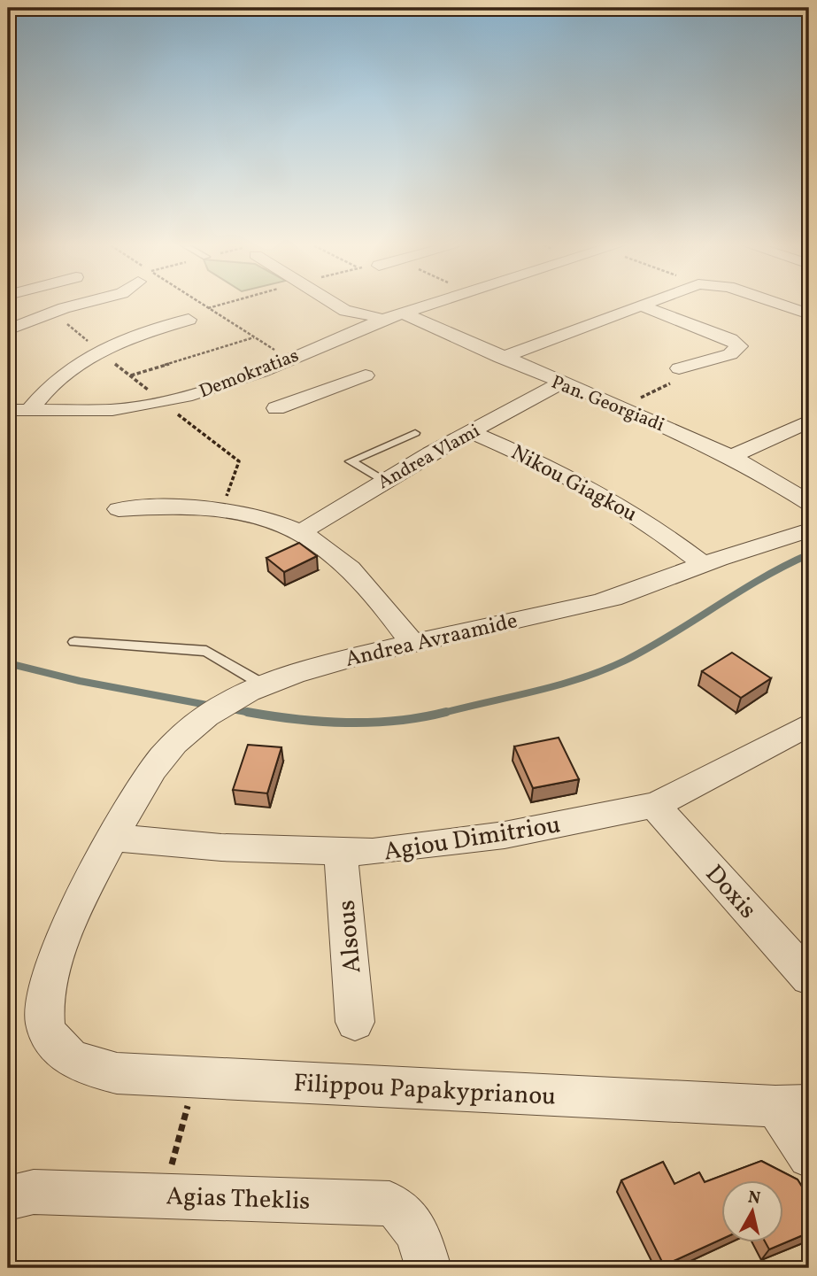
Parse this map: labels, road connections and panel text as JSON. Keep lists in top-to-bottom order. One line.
{"streets":{"street":["Demokratias","Pan. Georgiadi","Andrea Vlami","Nikou Giagkou","Andrea Avraamide","Agiou Dimitriou","Doxis","Alsous","Filippou Papakyprianou","Agias Theklis"]},"crossings":[["Demokratias","Pan. Georgiadi"],["Pan. Georgiadi","Andrea Vlami"],["Andrea Vlami","Nikou Giagkou"],["Nikou Giagkou","Andrea Avraamide"],["Andrea Avraamide","Agiou Dimitriou"],["Andrea Avraamide","Filippou Papakyprianou"],["Agiou Dimitriou","Doxis"],["Agiou Dimitriou","Alsous"],["Agiou Dimitriou","Filippou Papakyprianou"]],"north":"top"}
